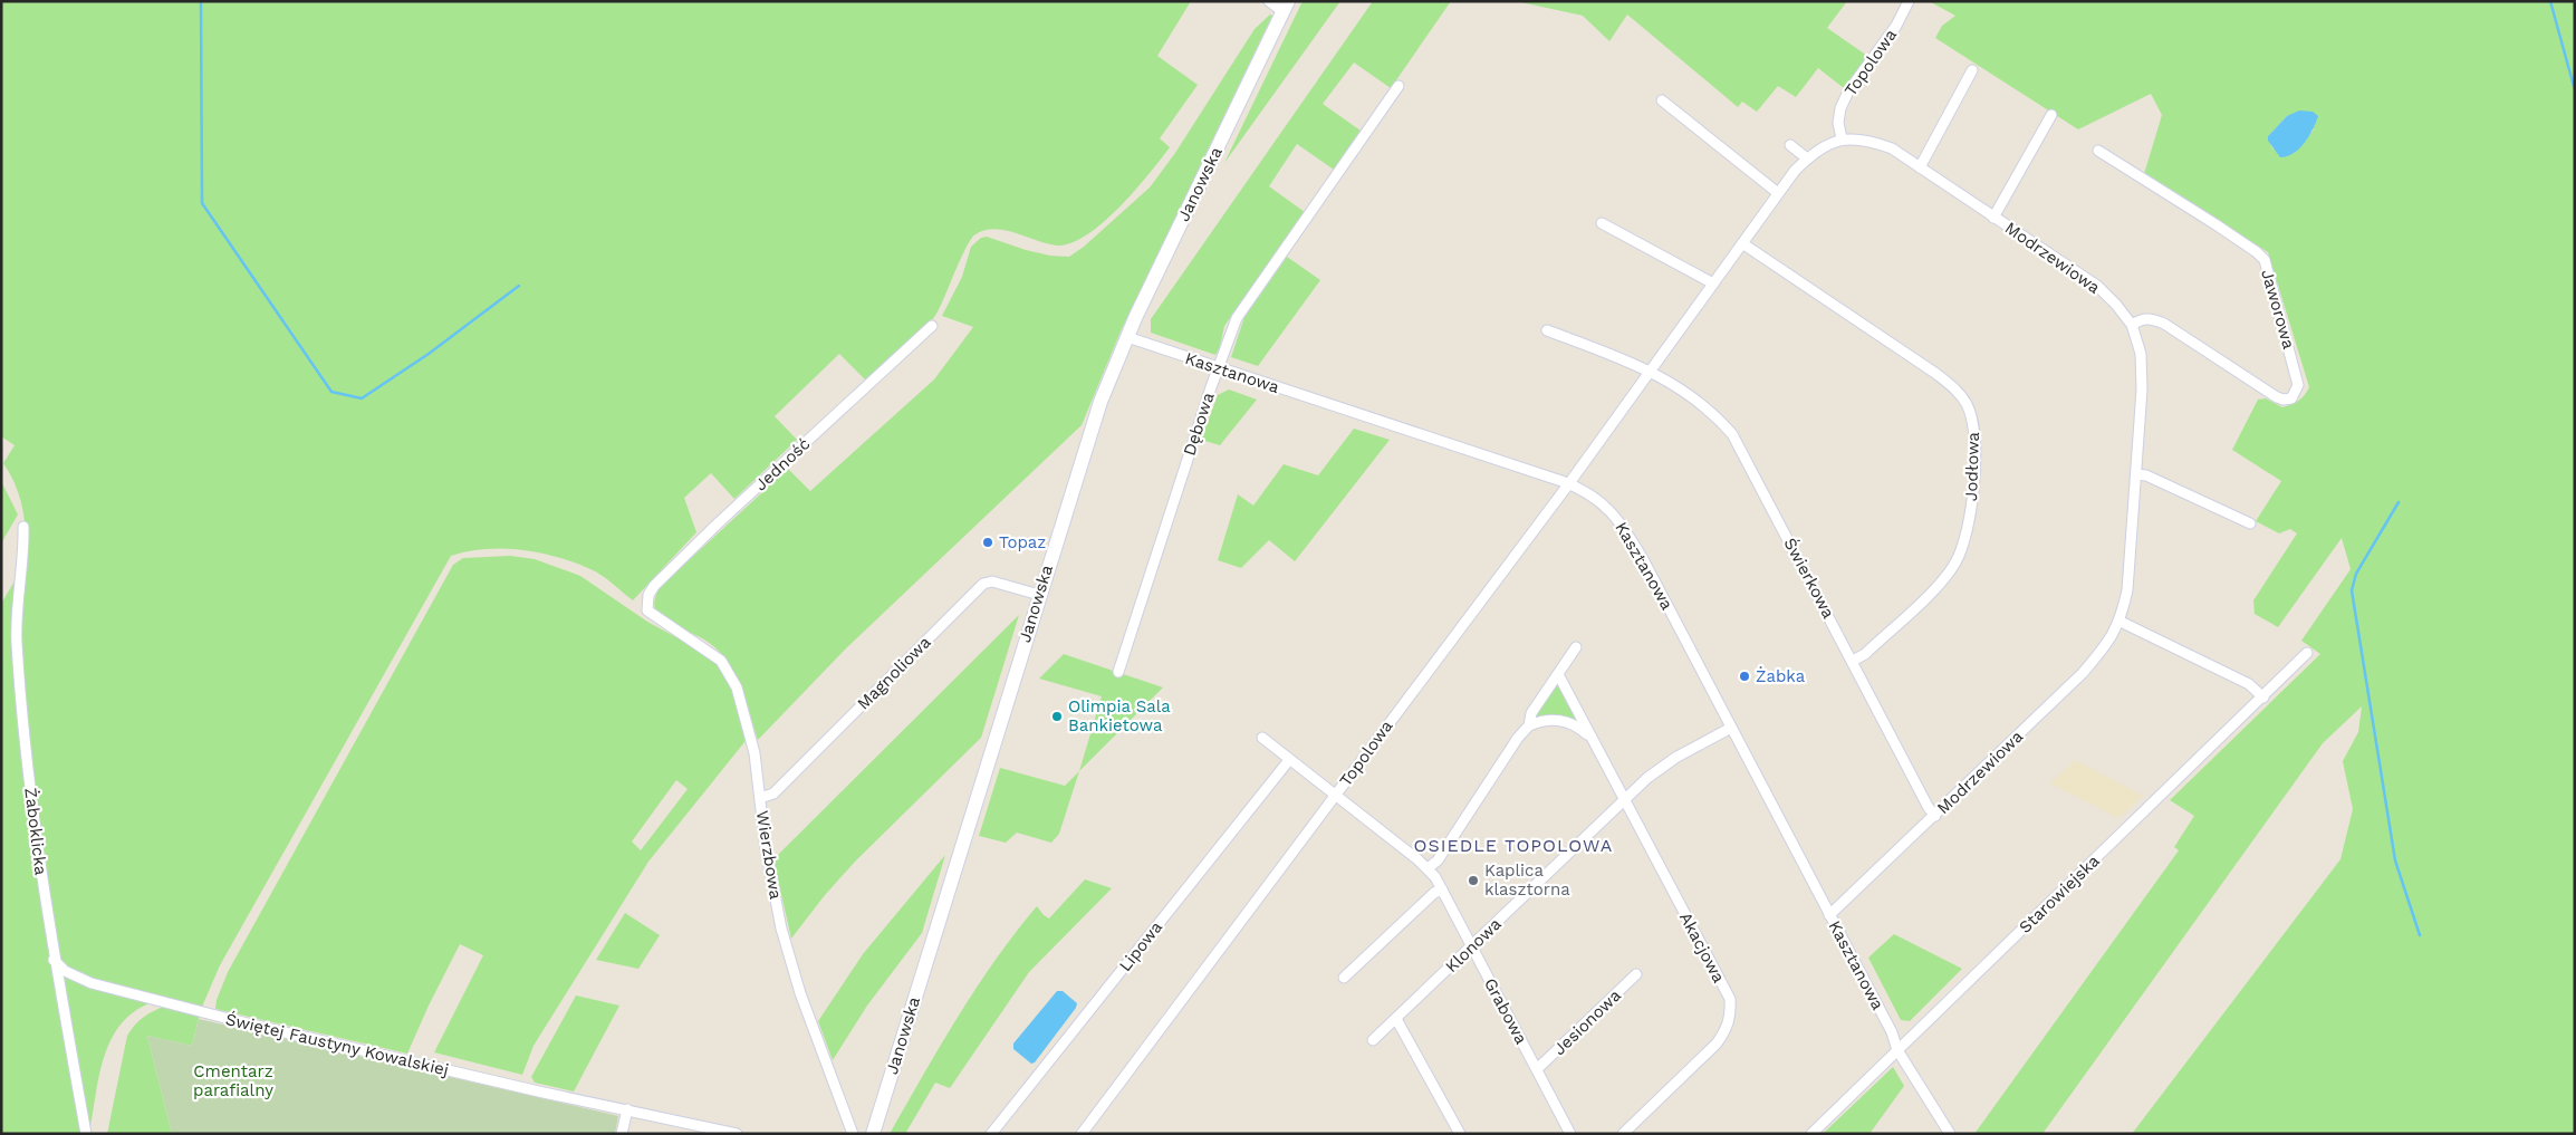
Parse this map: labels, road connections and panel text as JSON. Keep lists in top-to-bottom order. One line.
{"streets":{"main road":["Janowska"],"street":["Topolowa","Modrzewiowa","Jaworowa","Kasztanowa","Dębowa","Jedność","Jodłowa","Świerkowa","Magnoliowa","Żaboklicka","Wierzbowa","Starowiejska","Klonowa","Lipowa","Akacjowa","Grabowa","Jesionowa","Świętej Faustyny Kowalskiej"]},"crossings":[["Topolowa","Modrzewiowa"],["Topolowa","Kasztanowa"],["Topolowa","Jodłowa"],["Topolowa","Świerkowa"],["Topolowa","Grabowa"],["Janowska","Kasztanowa"],["Janowska","Magnoliowa"],["Modrzewiowa","Jaworowa"],["Modrzewiowa","Kasztanowa"],["Modrzewiowa","Świerkowa"],["Kasztanowa","Dębowa"],["Kasztanowa","Starowiejska"],["Kasztanowa","Klonowa"],["Jedność","Wierzbowa"],["Jodłowa","Świerkowa"],["Magnoliowa","Wierzbowa"],["Żaboklicka","Świętej Faustyny Kowalskiej"],["Klonowa","Akacjowa"],["Klonowa","Grabowa"],["Lipowa","Grabowa"],["Grabowa","Jesionowa"]],"districts":["OSIEDLE TOPOLOWA"],"parks":["Cmentarz parafialny"],"places":["Topaz","Żabka","Olimpia Sala Bankietowa","Kaplica klasztorna"]}
